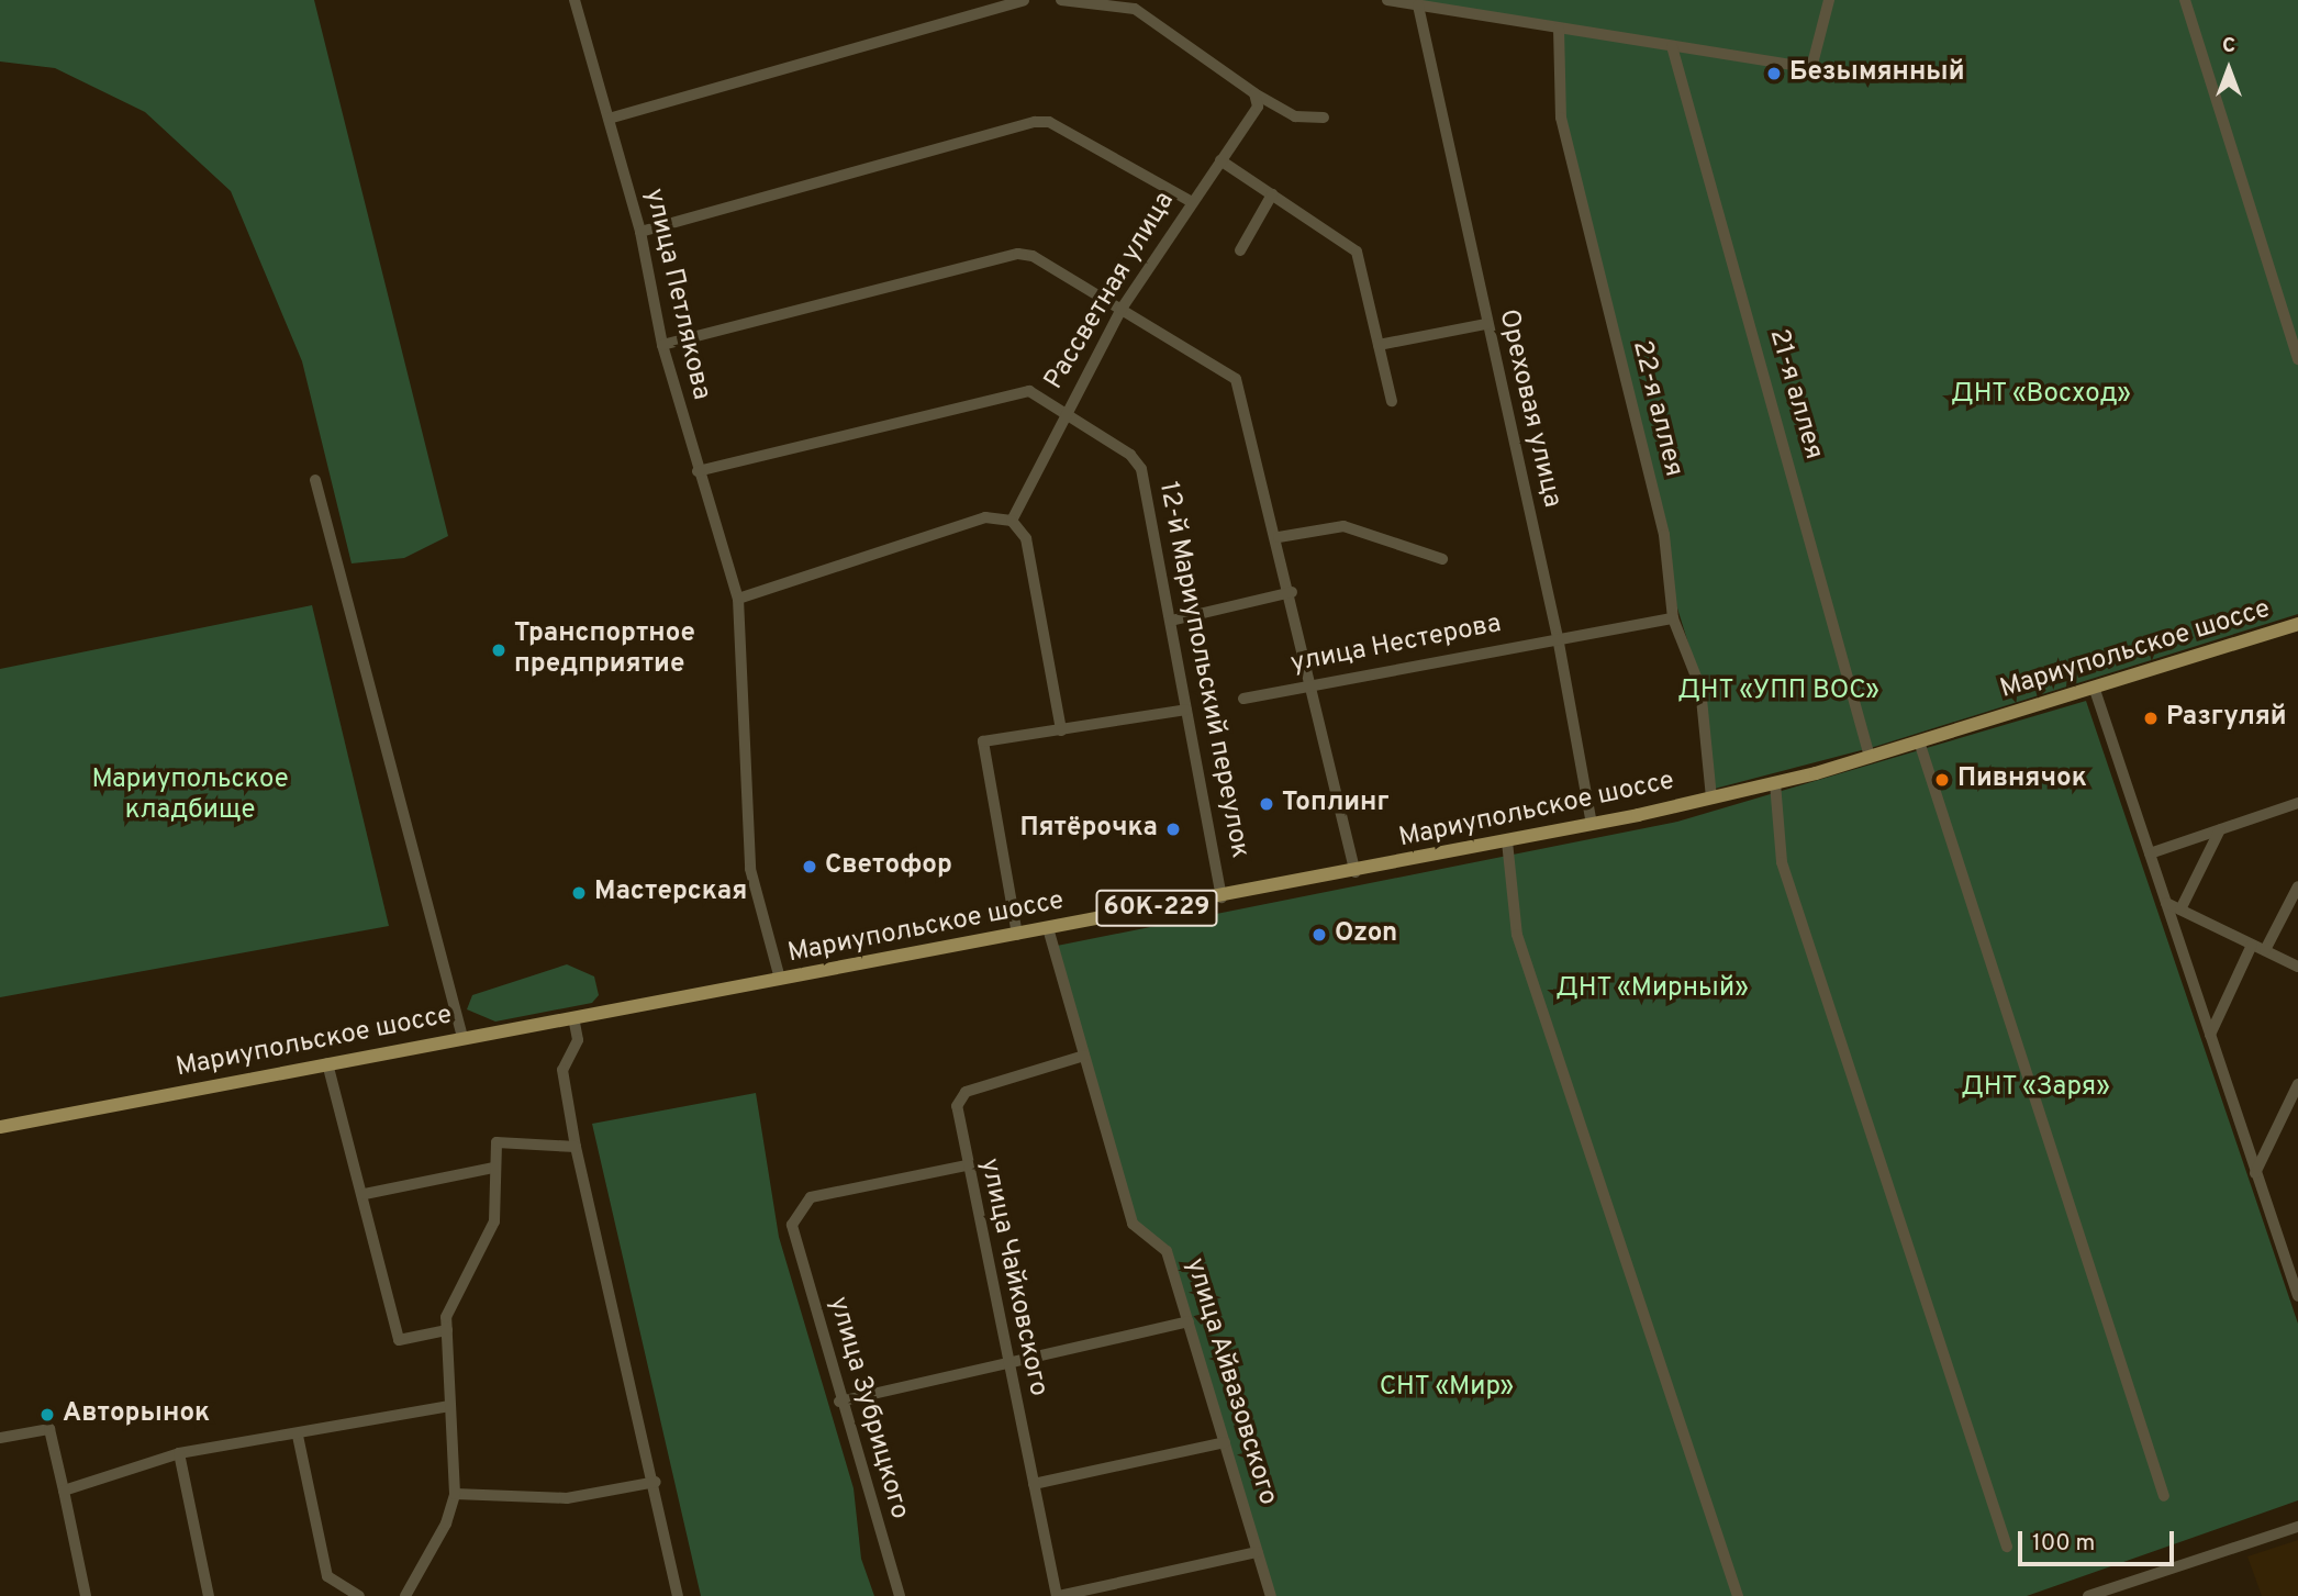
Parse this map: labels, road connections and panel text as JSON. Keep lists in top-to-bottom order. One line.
{"streets":{"main road":["Мариупольское шоссе","60К-229"],"street":["Рассветная улица","улица Петлякова","21-я аллея","Ореховая улица","22-я аллея","улица Нестерова","12-й Мариупольский переулок","улица Чайковского","улица Айвазовского","улица Зубрицкого"]},"crossings":[["Рассветная улица","12-й Мариупольский переулок"],["улица Петлякова","Мариупольское шоссе"],["улица Петлякова","12-й Мариупольский переулок"],["21-я аллея","Мариупольское шоссе"],["Ореховая улица","улица Нестерова"],["Ореховая улица","Мариупольское шоссе"],["22-я аллея","улица Нестерова"],["22-я аллея","Мариупольское шоссе"],["Мариупольское шоссе","12-й Мариупольский переулок"],["Мариупольское шоссе","улица Айвазовского"],["улица Чайковского","улица Айвазовского"],["улица Чайковского","улица Зубрицкого"]],"parks":["ДНТ «Восход»","ДНТ «УПП ВОС»","Мариупольское кладбище","ДНТ «Мирный»","ДНТ «Заря»","СНТ «Мир»"],"places":["Безымянный","Транспортное предприятие","Разгуляй","Пивнячок","Топлинг","Пятёрочка","Светофор","Мастерская","Ozon","Авторынок"],"scale_bar":"100 m","north":"top"}
